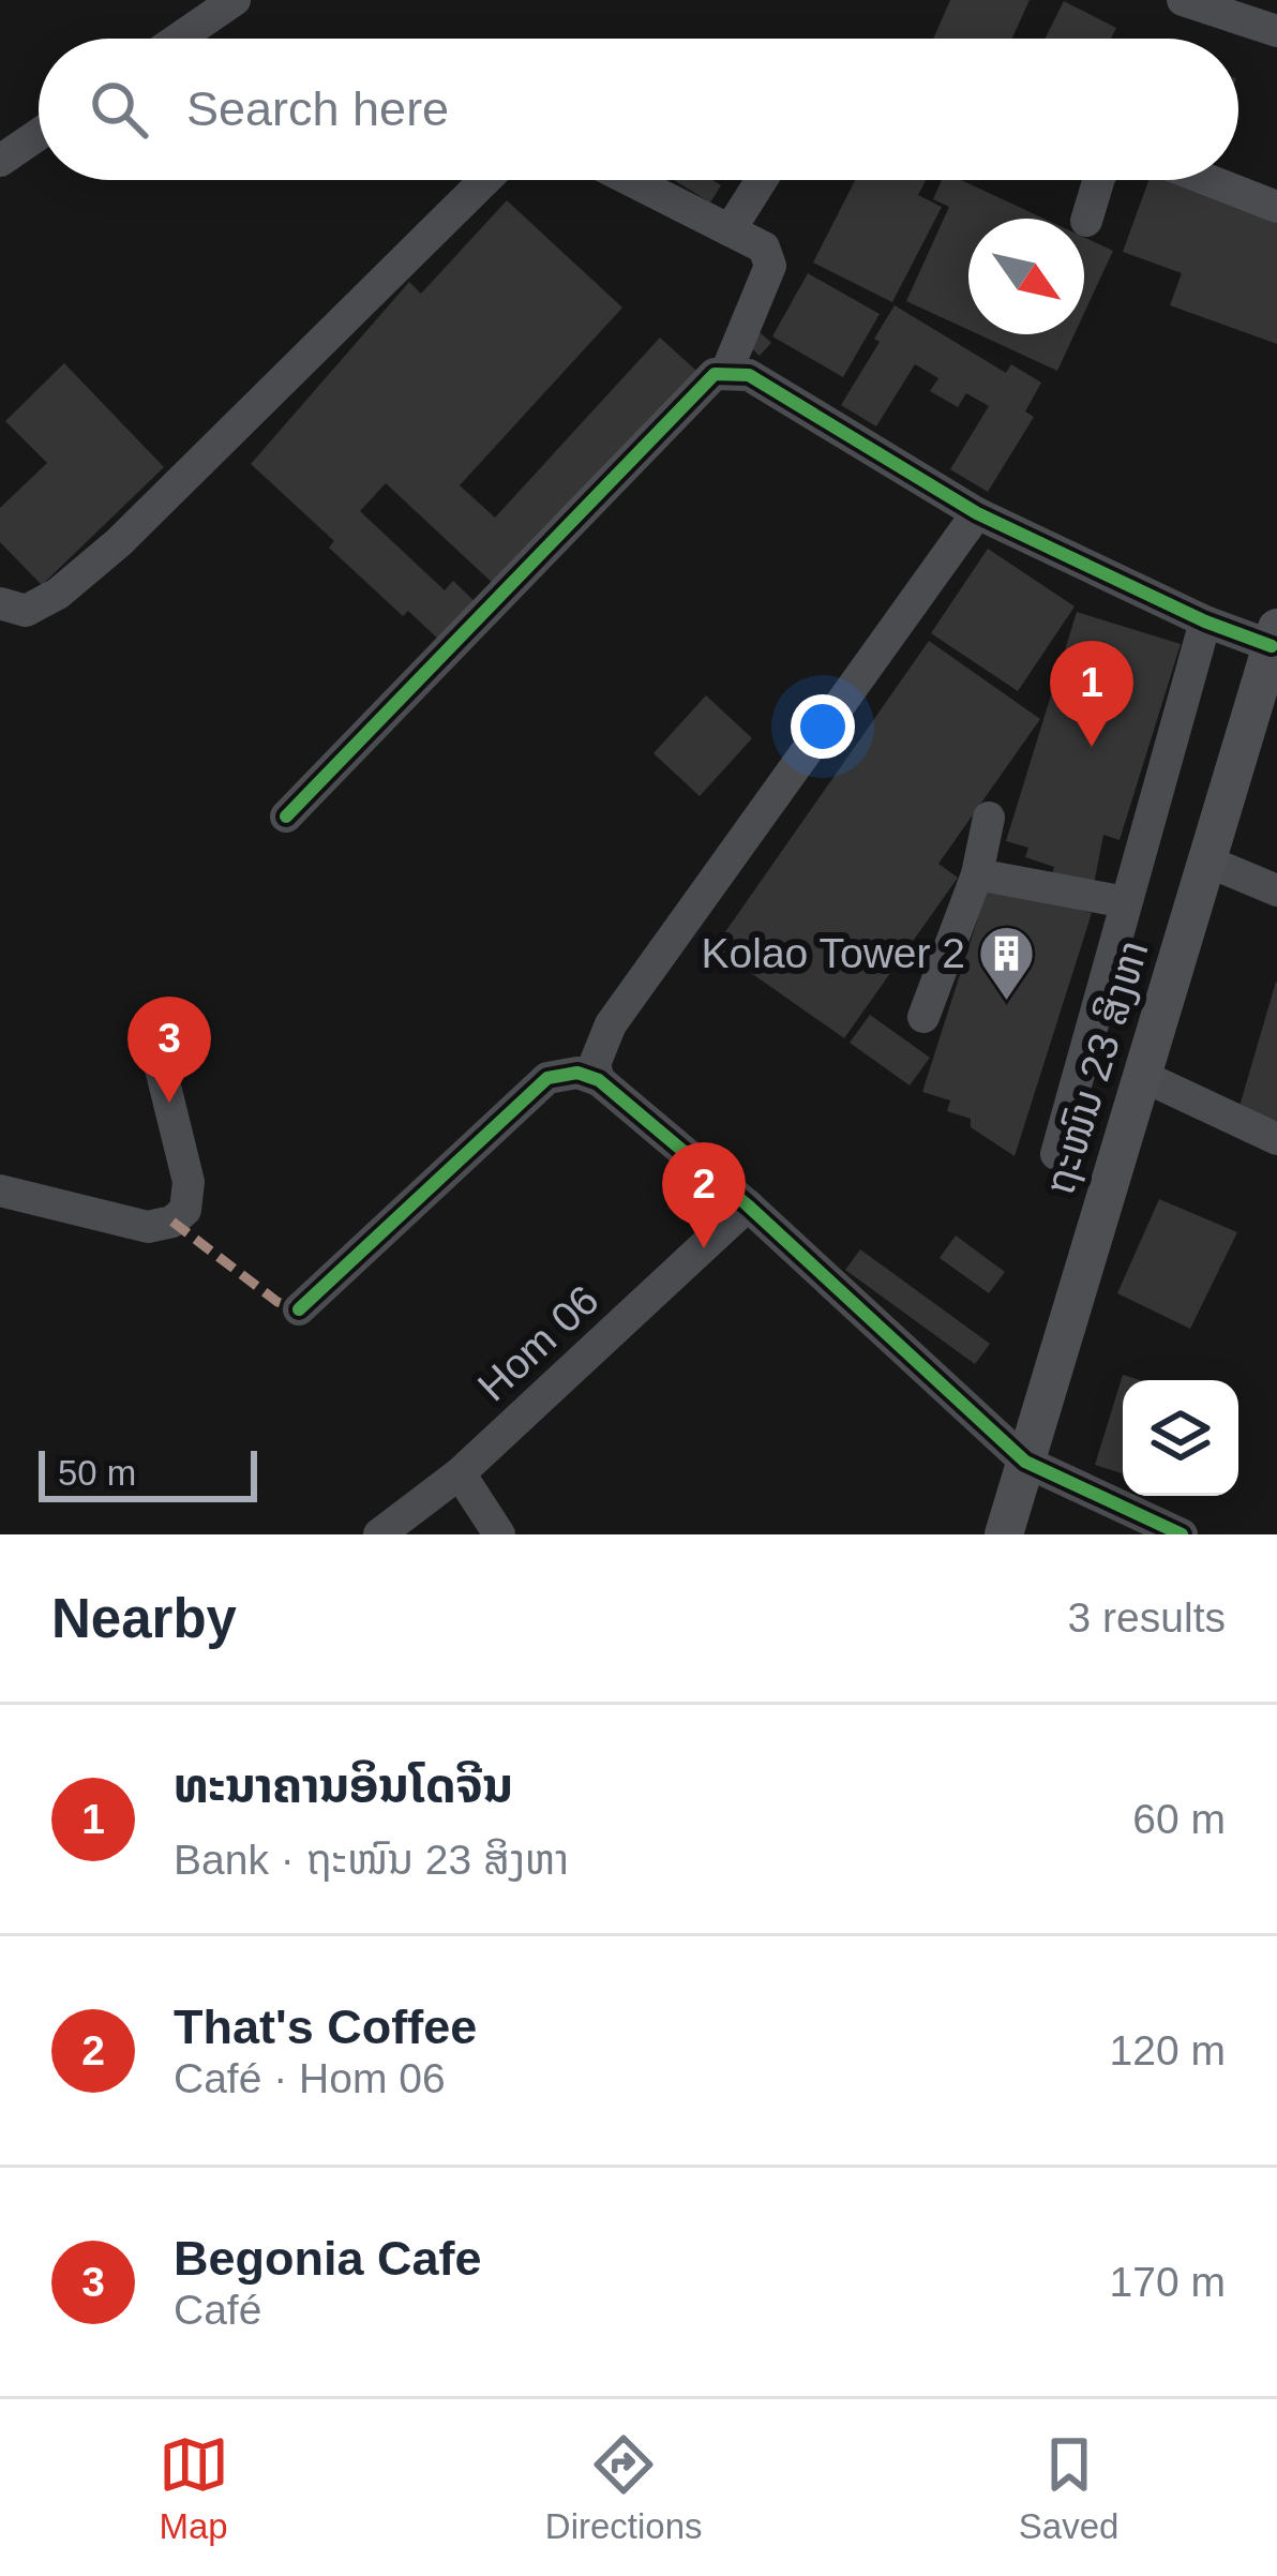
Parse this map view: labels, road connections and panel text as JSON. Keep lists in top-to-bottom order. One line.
{"streets":{"main road":["ຖະໜົນ 23 ສິງຫາ"],"street":["Hom 06"]},"places":{"building":["Kolao Tower 2"]},"scale_bar":"50 m","north":"bottom right","page":{"search":"Search here","pins":["1","3","2"],"scale":"50 m","heading":["Nearby","3 results"],"list":[{"mark":"1","name":"ທະນາຄານອິນໂດຈີນ","note":"Bank · ຖະໜົນ 23 ສິງຫາ","value":"60 m"},{"mark":"2","name":"That's Coffee","note":"Café · Hom 06","value":"120 m"},{"mark":"3","name":"Begonia Cafe","note":"Café","value":"170 m"}],"nav":["Map","Directions","Saved"]}}
